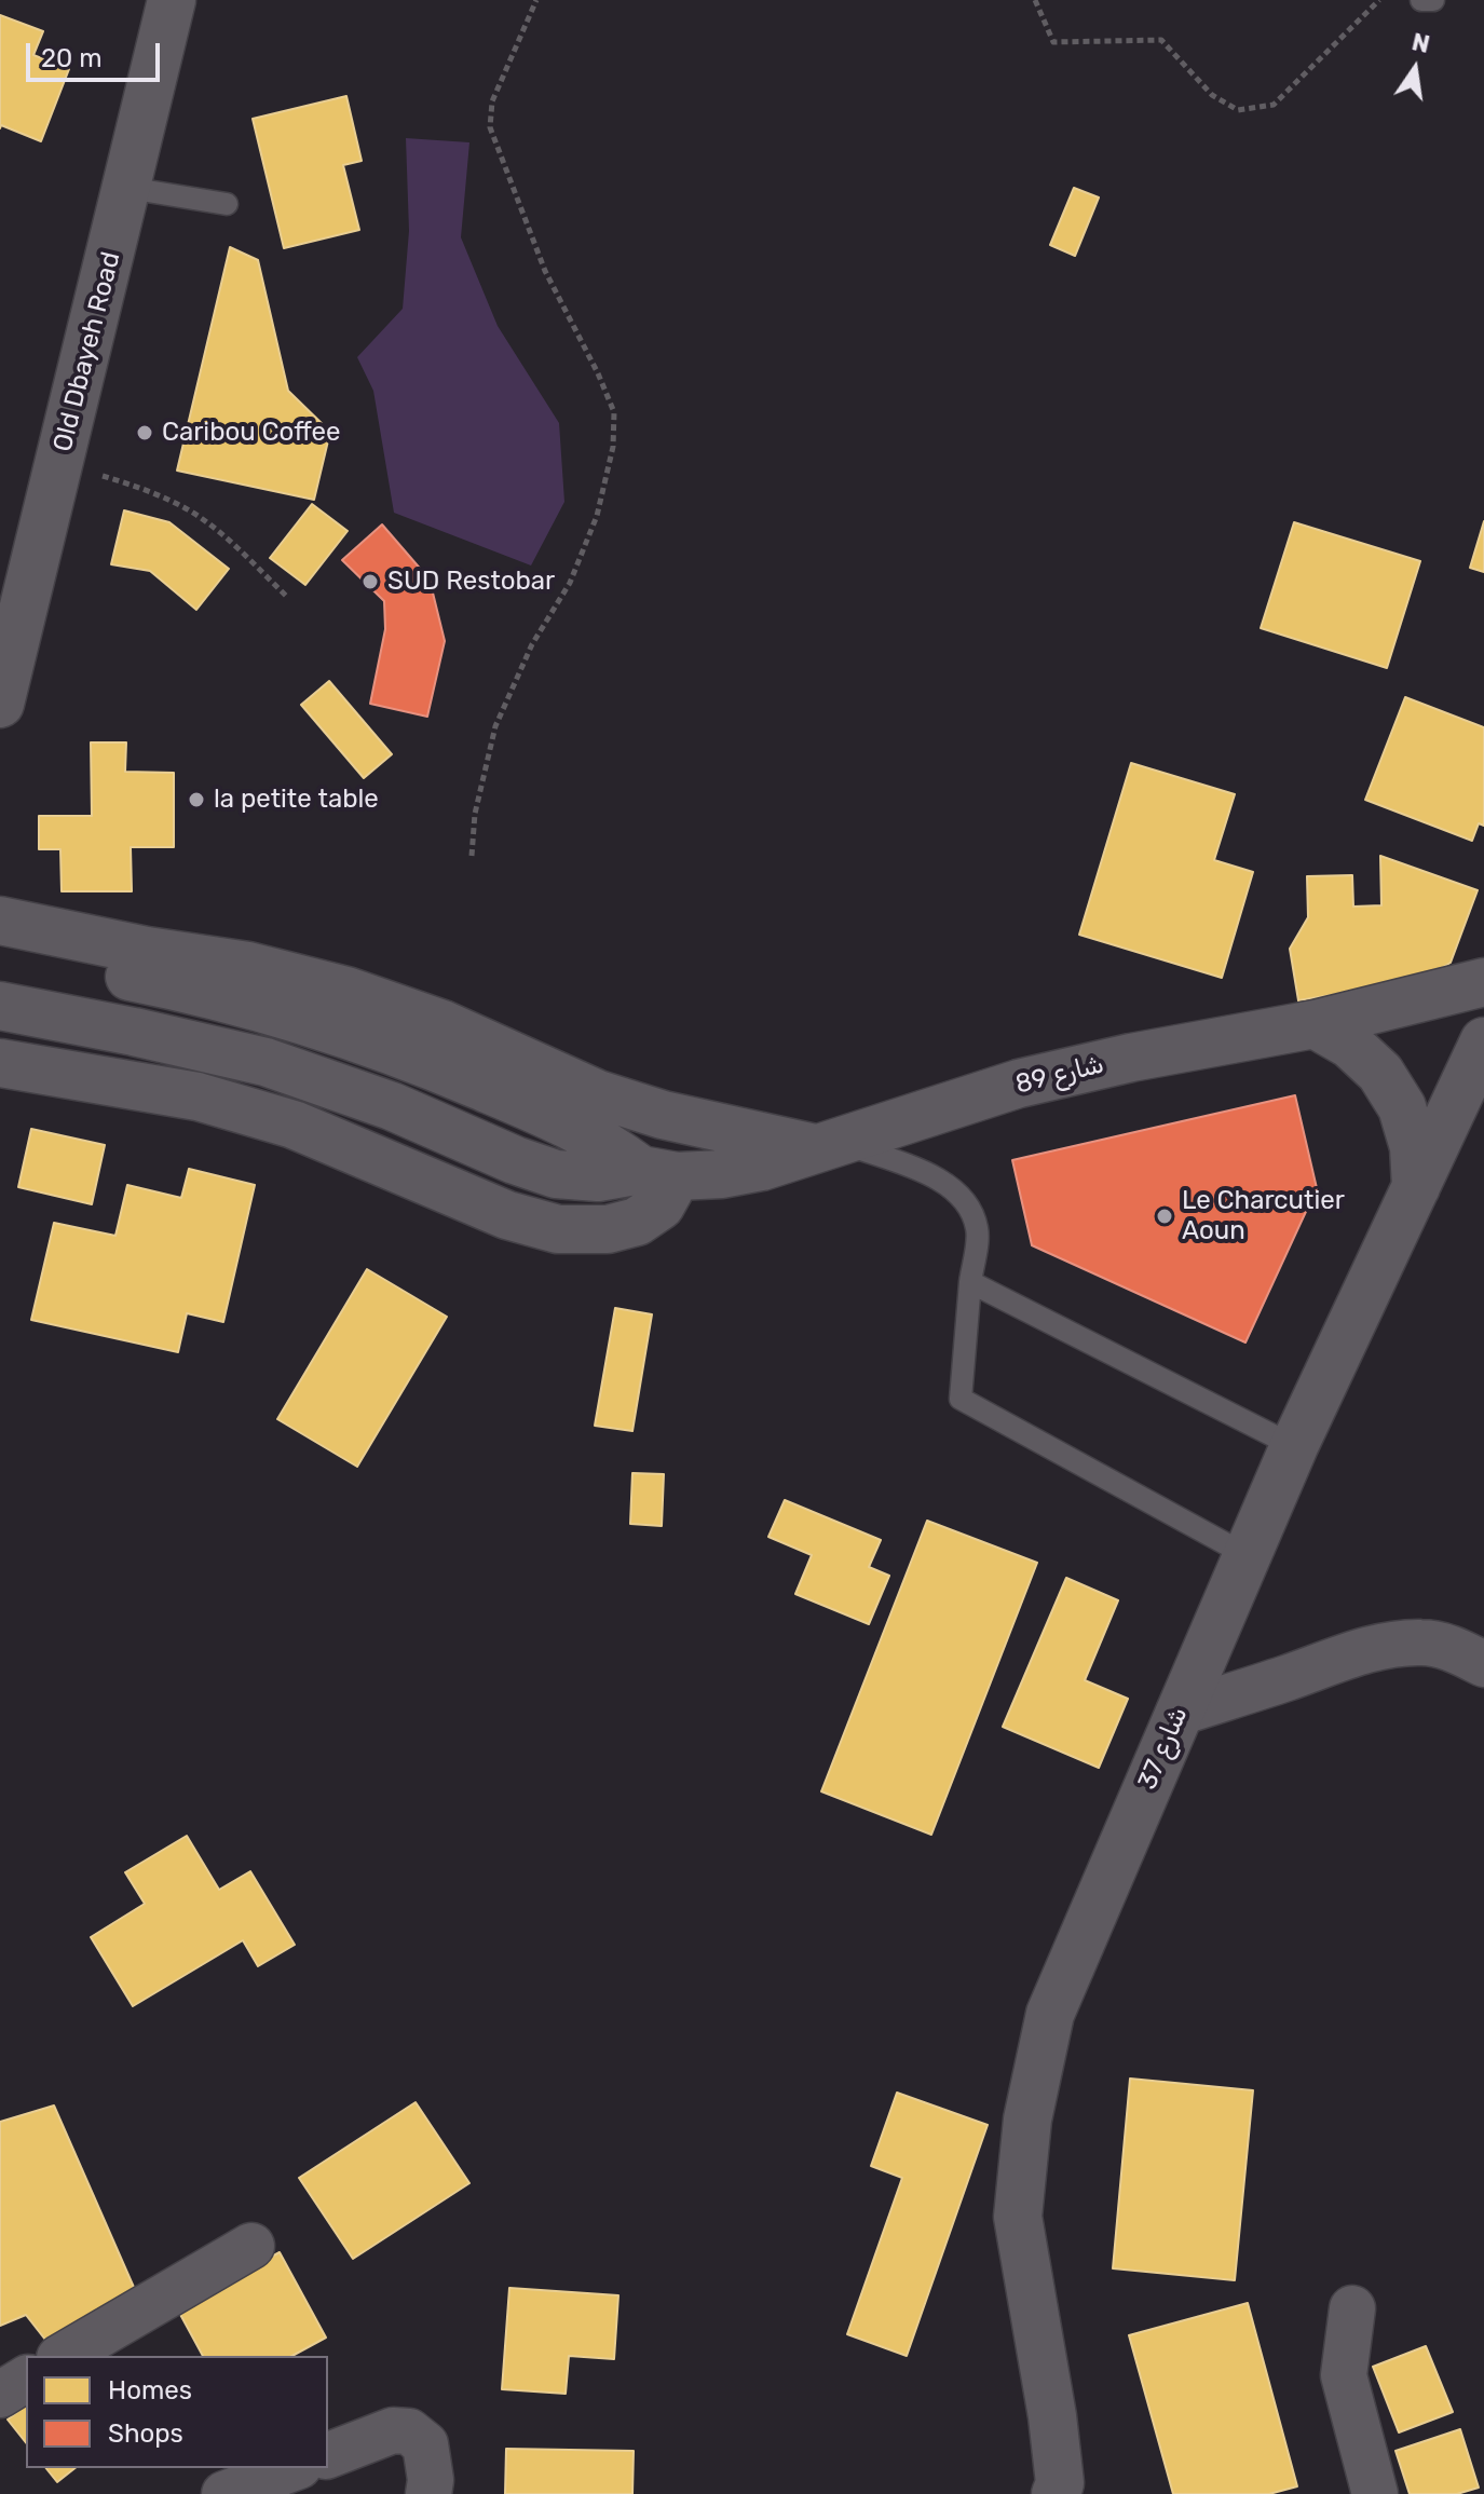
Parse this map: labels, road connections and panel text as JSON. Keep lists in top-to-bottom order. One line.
{"streets":{"street":["Old Dbayeh Road","شارع 89","شارع 37"]},"places":["Caribou Coffee","SUD Restobar","la petite table","Le Charcutier Aoun"],"legend":["Homes","Shops"],"scale_bar":"20 m","north":"top"}
